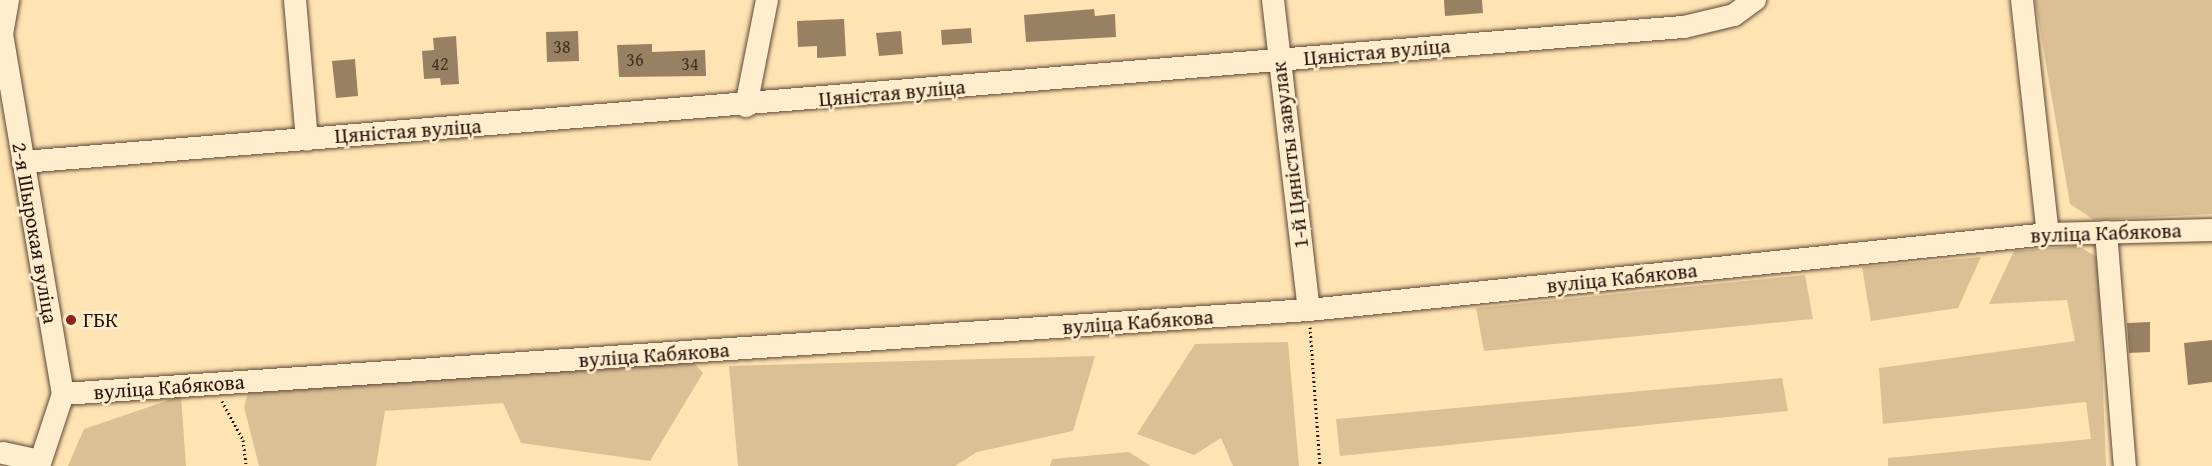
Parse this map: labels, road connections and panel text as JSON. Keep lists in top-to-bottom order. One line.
{"streets":{"street":["Цяністая вуліца","1-й Цяністы завулак","2-я Шырокая вуліца","вуліца Кабякова"]},"crossings":[["Цяністая вуліца","1-й Цяністы завулак"],["Цяністая вуліца","2-я Шырокая вуліца"],["1-й Цяністы завулак","вуліца Кабякова"],["2-я Шырокая вуліца","вуліца Кабякова"]],"places":["ГБК"],"house_numbers":["38","36","42","34"]}
